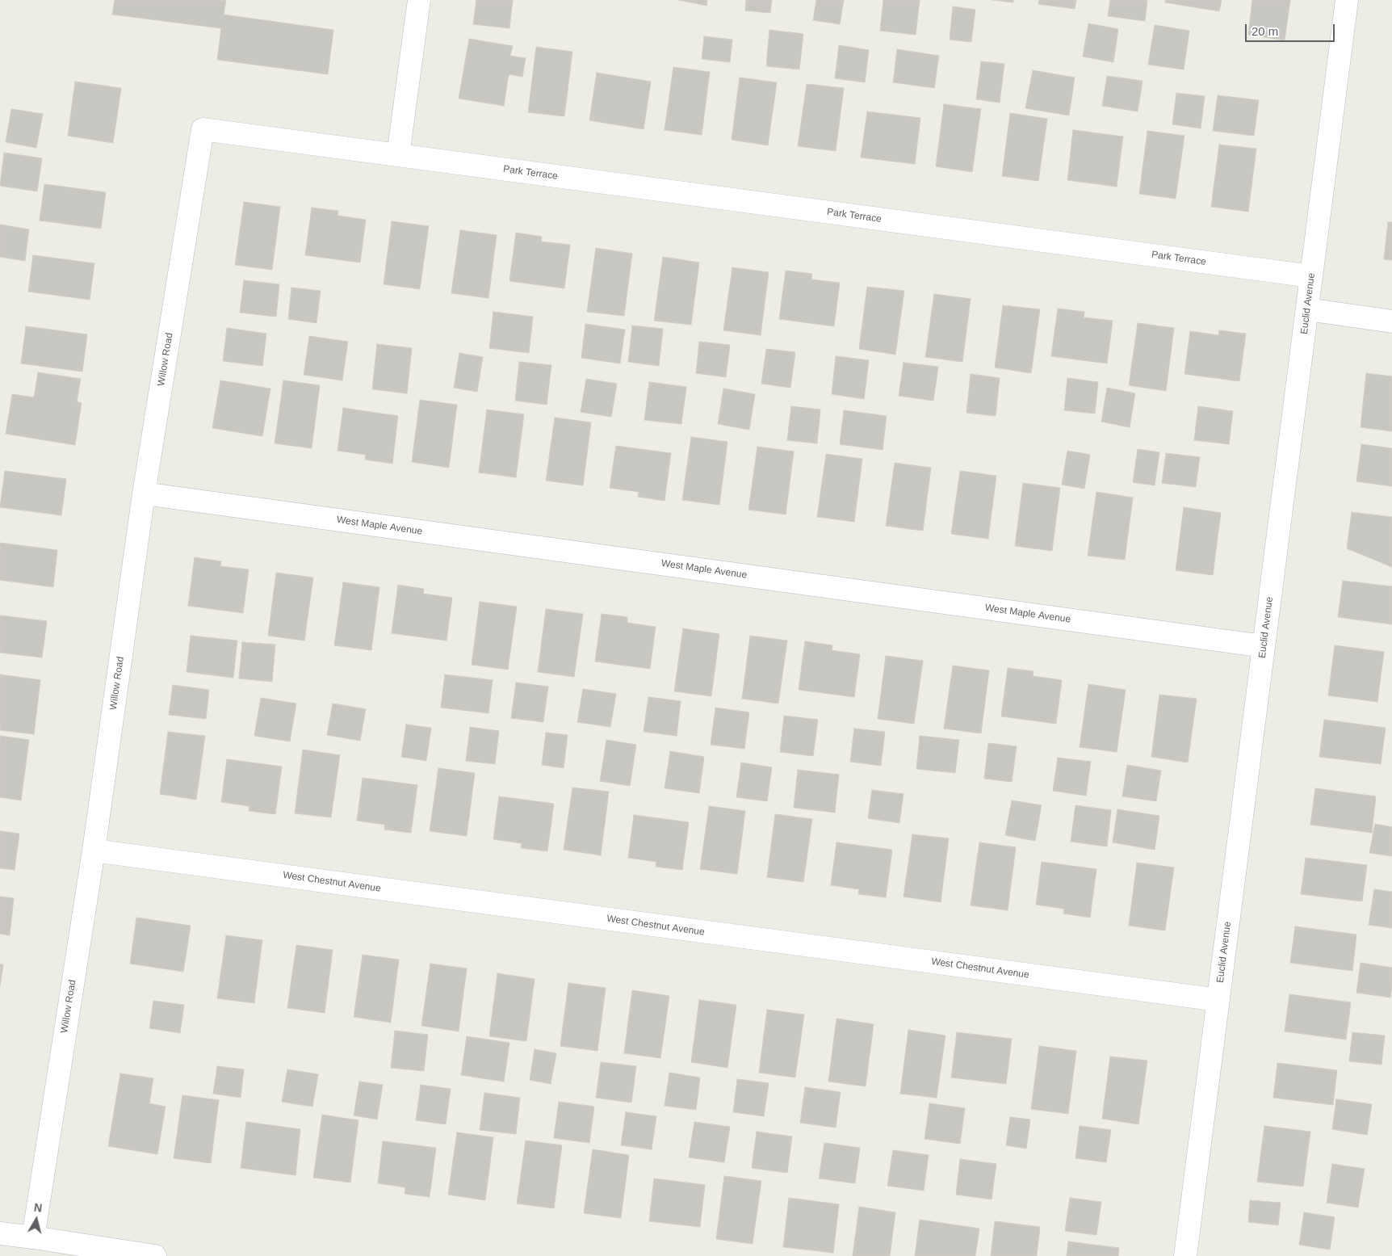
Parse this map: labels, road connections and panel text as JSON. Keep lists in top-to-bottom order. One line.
{"streets":{"street":["Park Terrace","Euclid Avenue","Willow Road","West Maple Avenue","West Chestnut Avenue"]},"crossings":[["Park Terrace","Euclid Avenue"],["Park Terrace","Willow Road"],["Euclid Avenue","West Maple Avenue"],["Euclid Avenue","West Chestnut Avenue"],["Willow Road","West Maple Avenue"],["Willow Road","West Chestnut Avenue"]],"scale_bar":"20 m","north":"top"}
